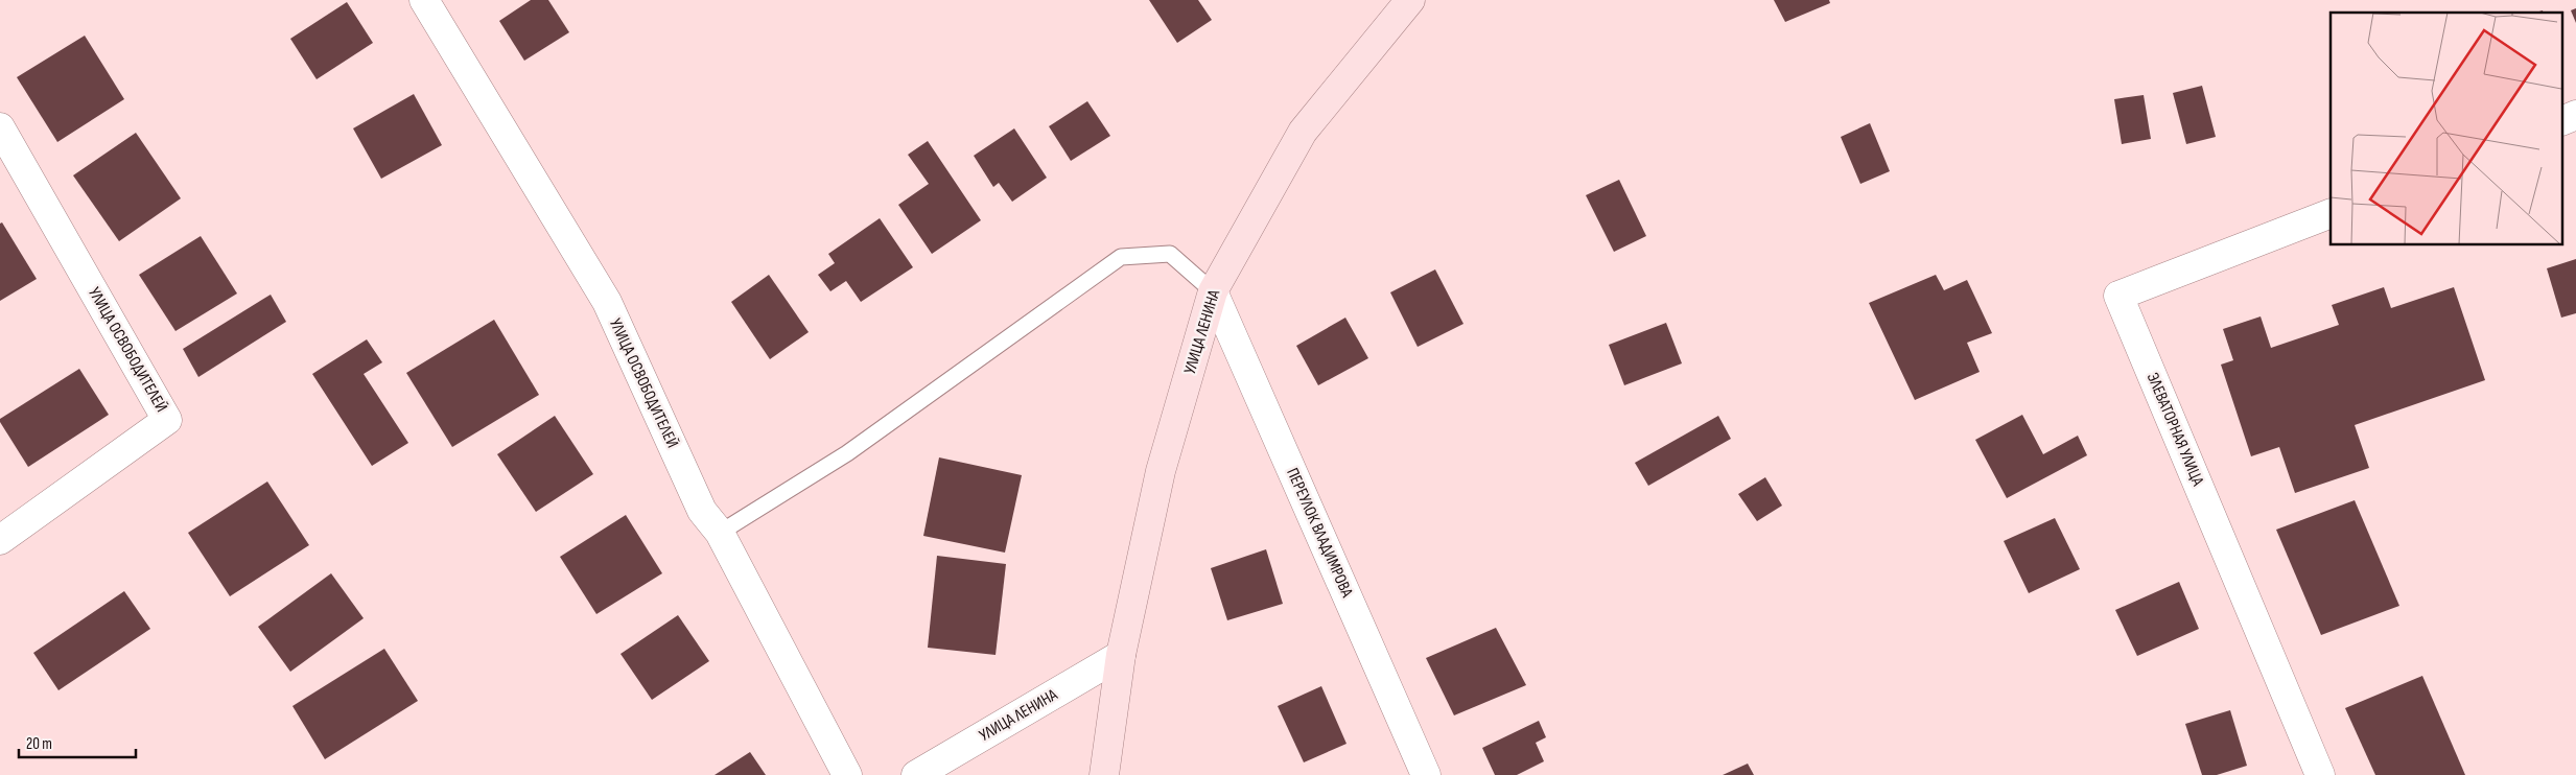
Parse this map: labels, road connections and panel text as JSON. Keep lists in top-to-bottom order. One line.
{"streets":{"main road":["УЛИЦА ЛЕНИНА"],"street":["УЛИЦА ОСВОБОДИТЕЛЕЙ","ЭЛЕВАТОРНАЯ УЛИЦА","ПЕРЕУЛОК ВЛАДИМРОВА"]},"crossings":[["УЛИЦА ЛЕНИНА","ПЕРЕУЛОК ВЛАДИМРОВА"]],"scale_bar":"20 m"}
